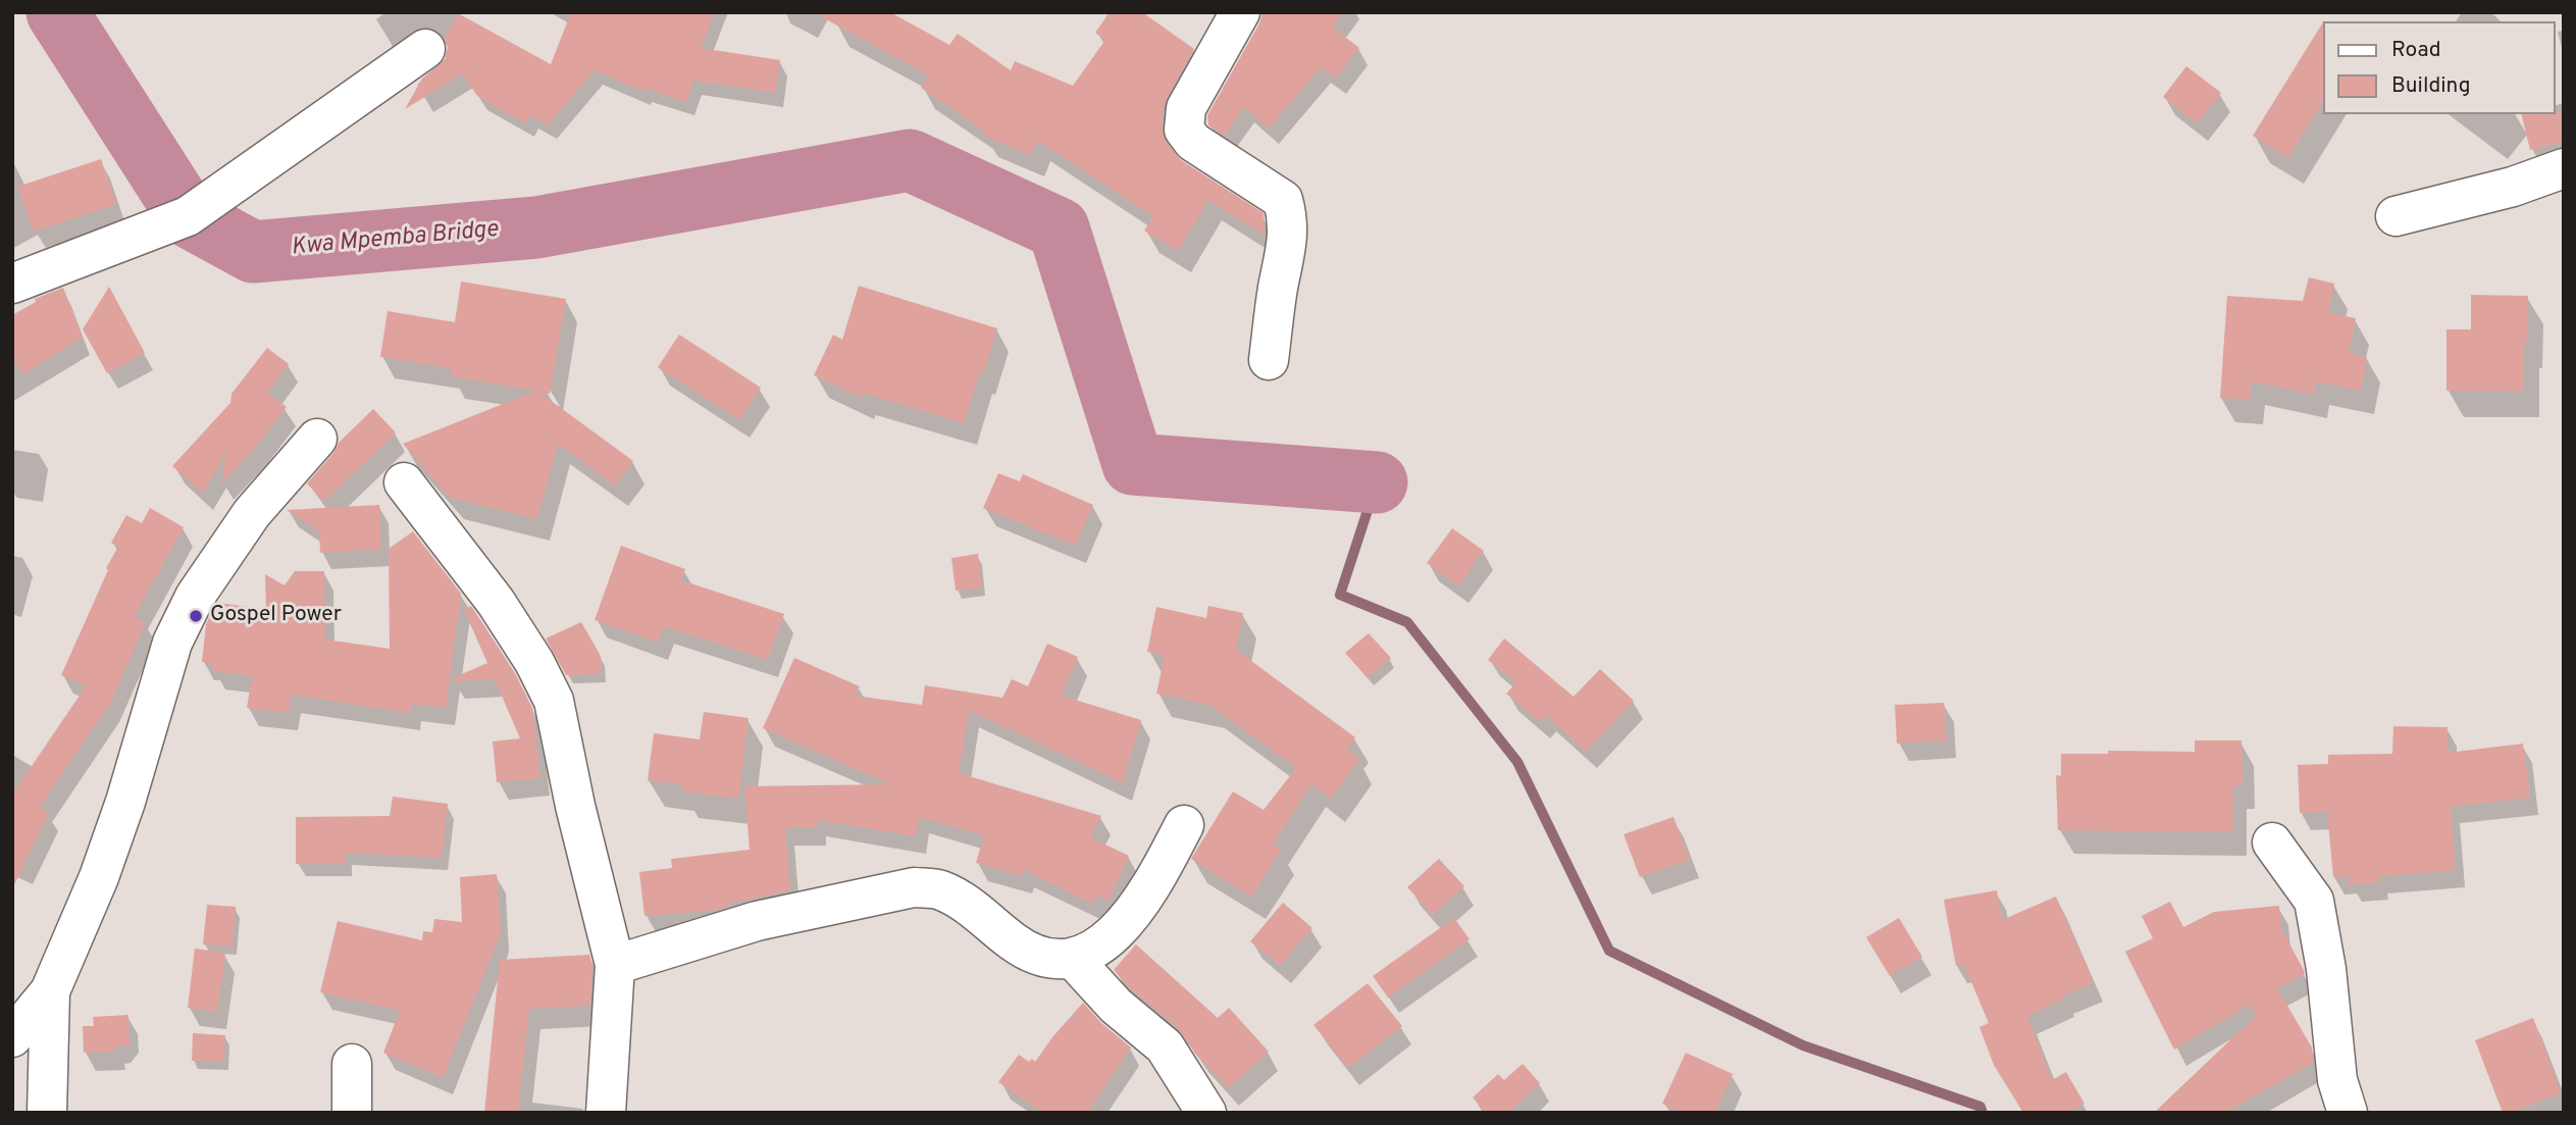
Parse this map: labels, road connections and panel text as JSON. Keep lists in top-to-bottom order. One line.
{"water":["Kwa Mpemba Bridge"],"places":["Gospel Power"],"legend":["Road","Building"]}
